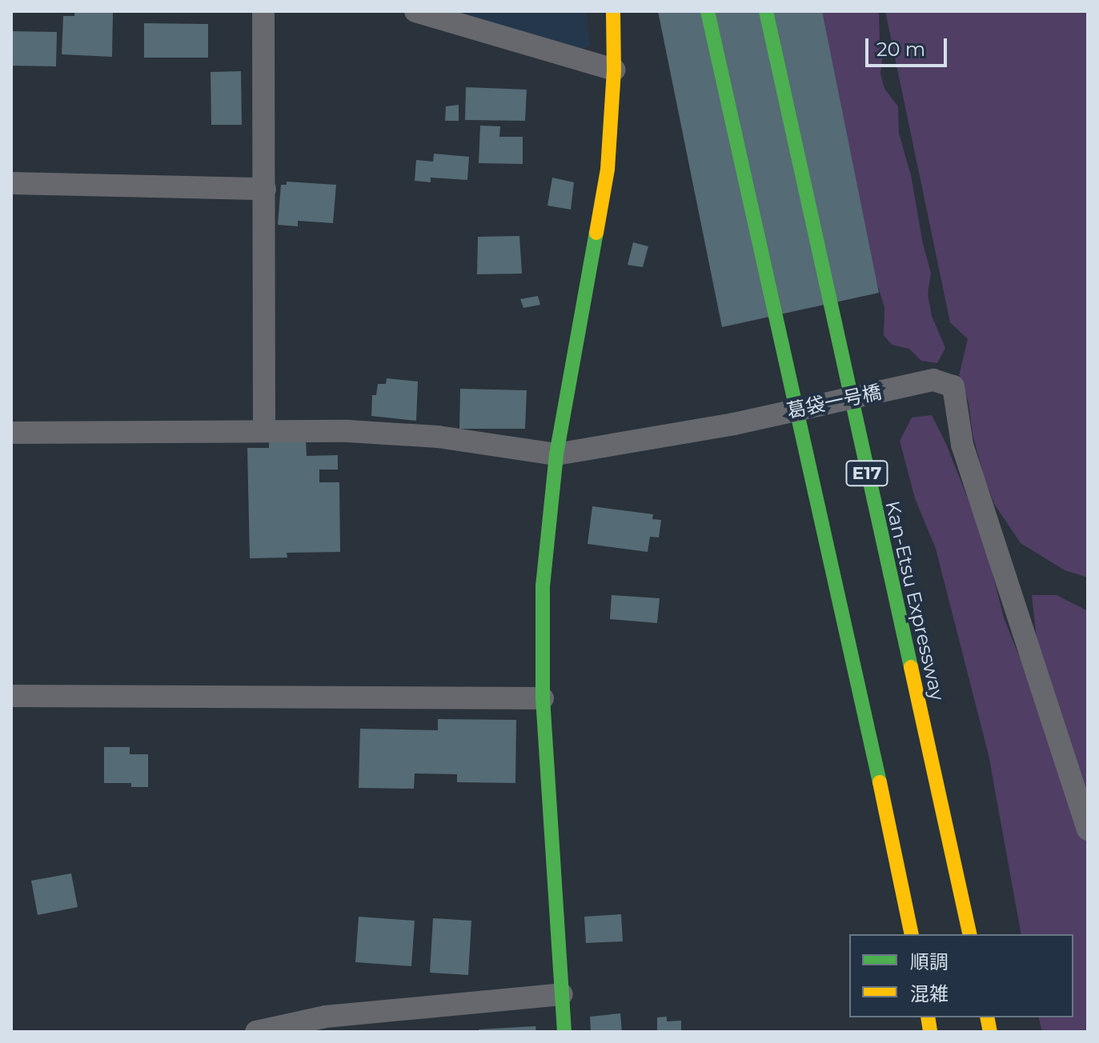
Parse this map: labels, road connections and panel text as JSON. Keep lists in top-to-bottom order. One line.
{"streets":{"main road":["E17","Kan-Etsu Expressway"],"street":["葛袋一号橋"]},"legend":["順調","混雑"],"scale_bar":"20 m"}
